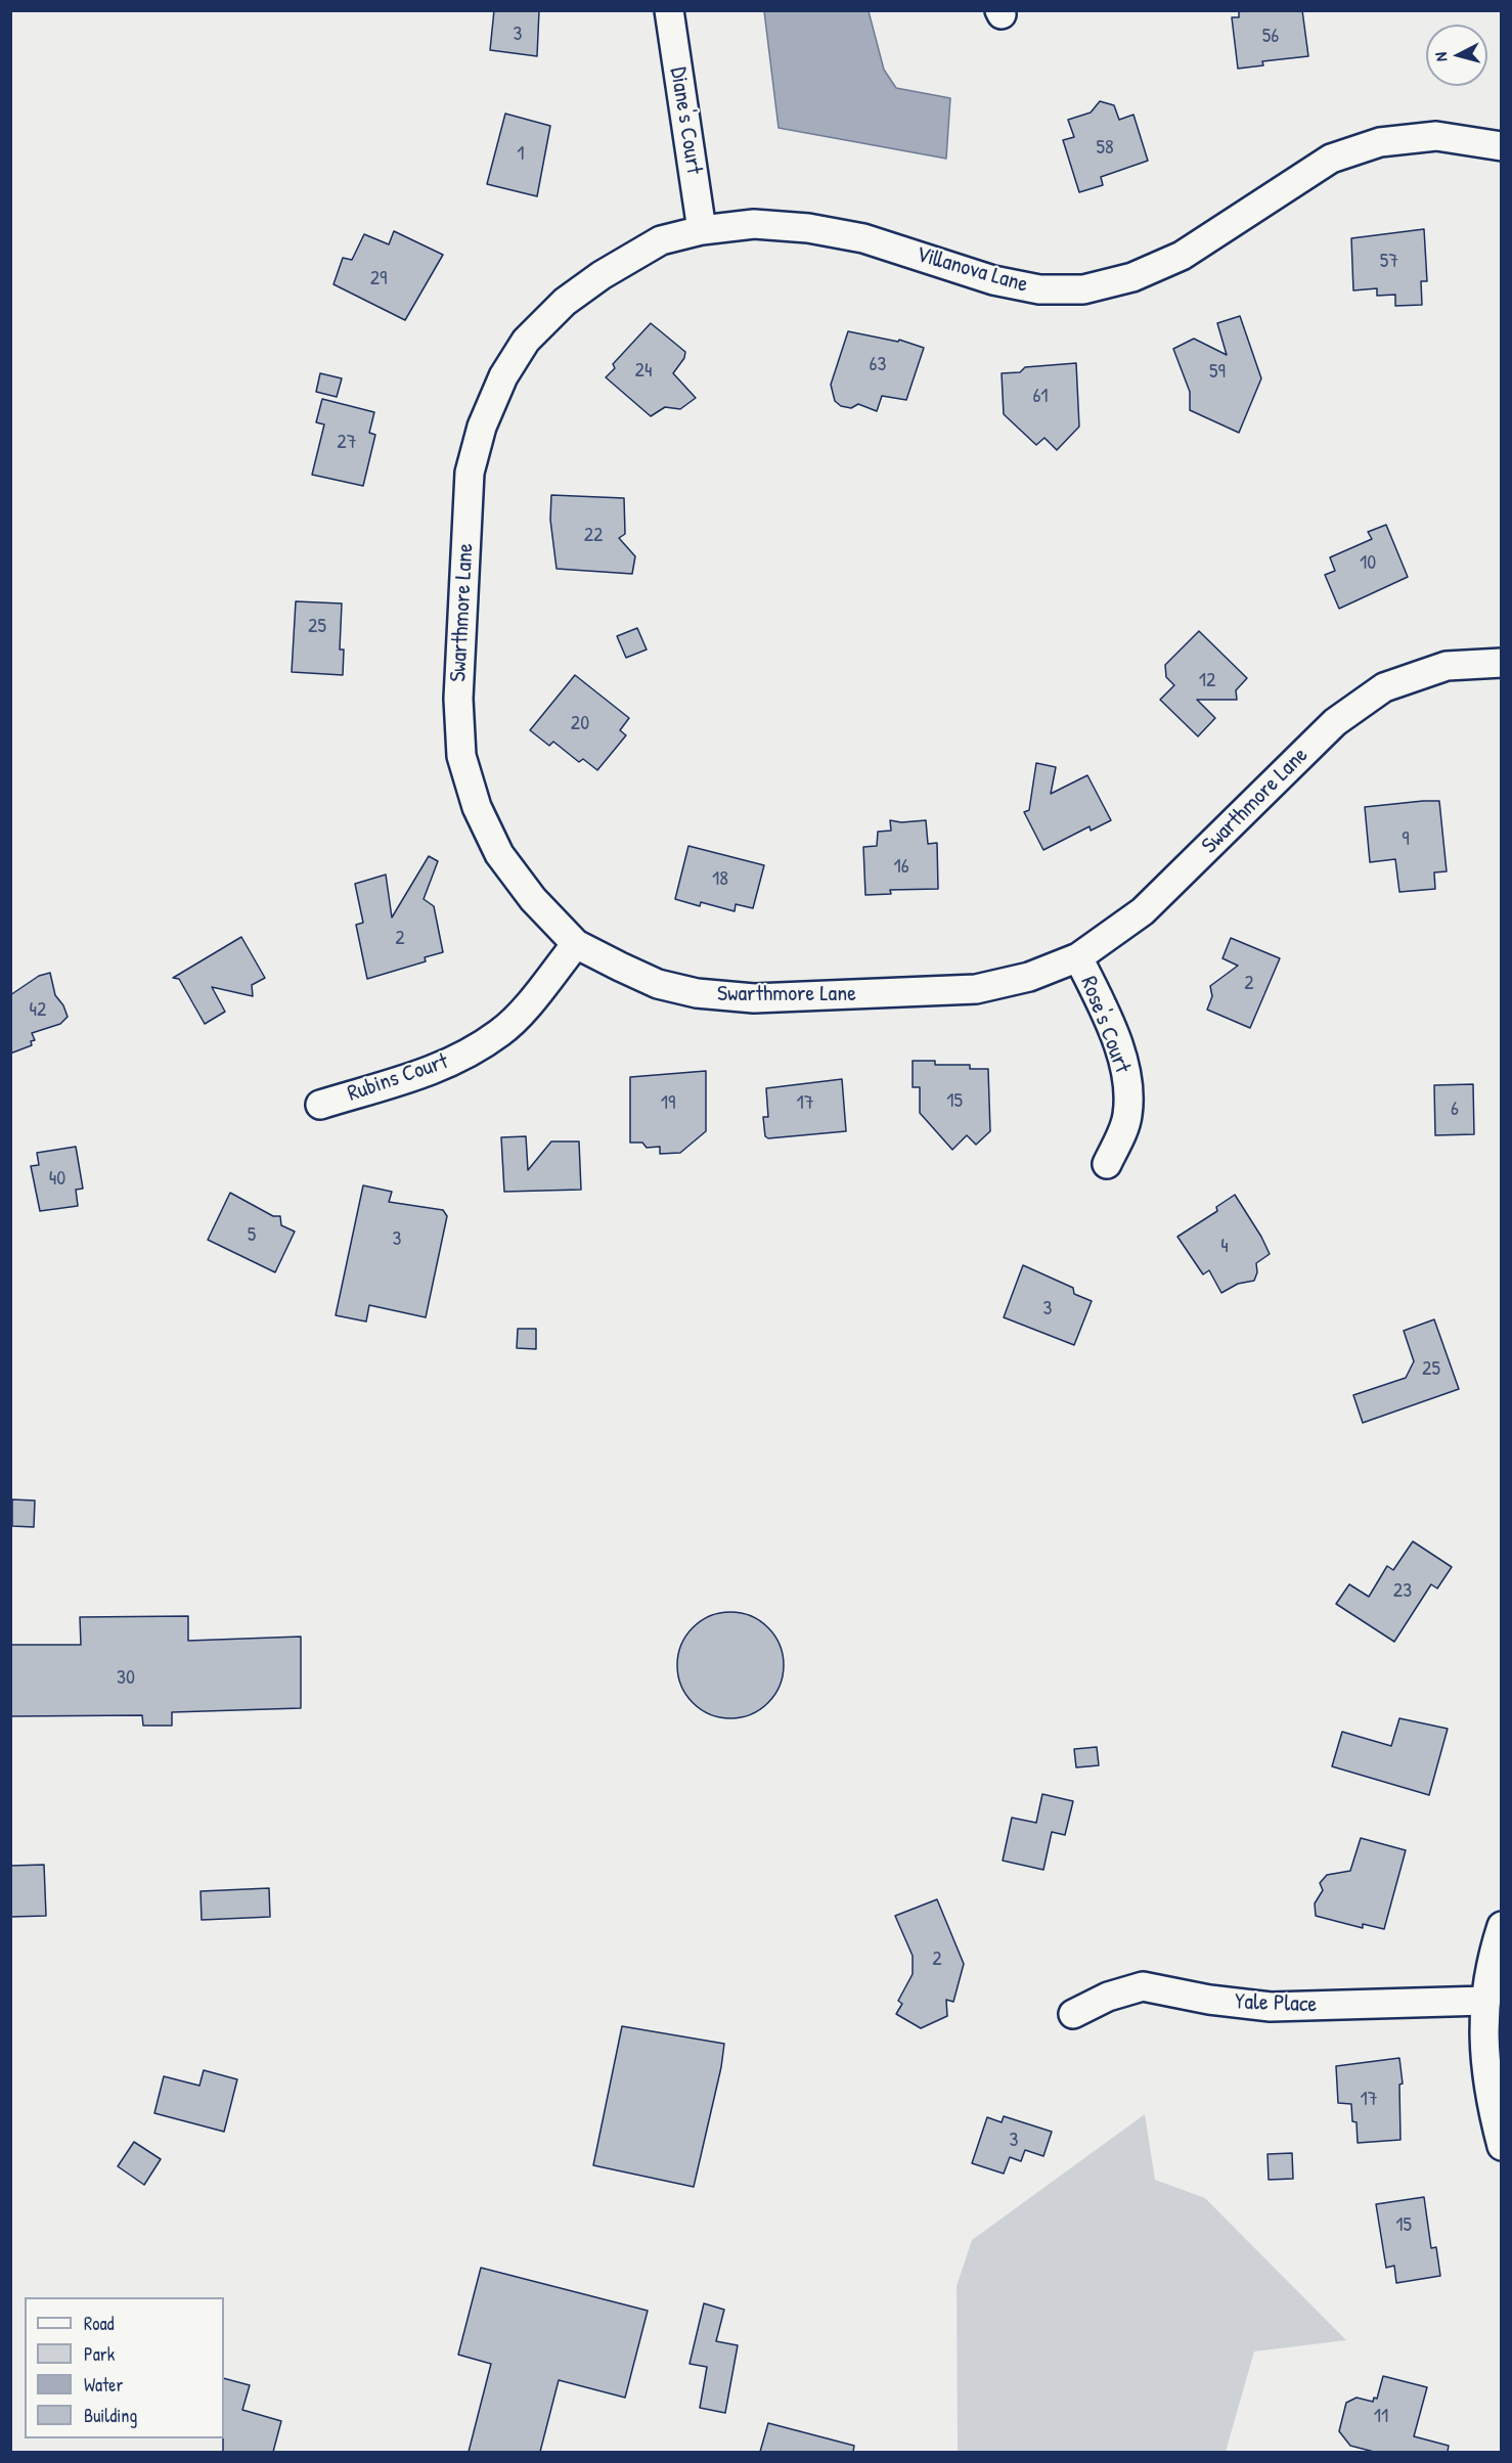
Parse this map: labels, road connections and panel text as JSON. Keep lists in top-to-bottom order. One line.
{"streets":{"street":["Diane's Court","Villanova Lane","Swarthmore Lane","Rose's Court","Rubins Court","Yale Place"]},"crossings":[["Diane's Court","Villanova Lane"],["Villanova Lane","Swarthmore Lane"],["Swarthmore Lane","Rose's Court"],["Swarthmore Lane","Rubins Court"]],"house_numbers":["3","56","58","1","57","29","63","24","59","61","27","22","10","25","12","20","9","16","18","2","2","42","15","19","17","6","40","5","3","4","3","25","23","30","2","17","3","15","11"],"legend":["Road","Park","Water","Building"],"north":"left"}
